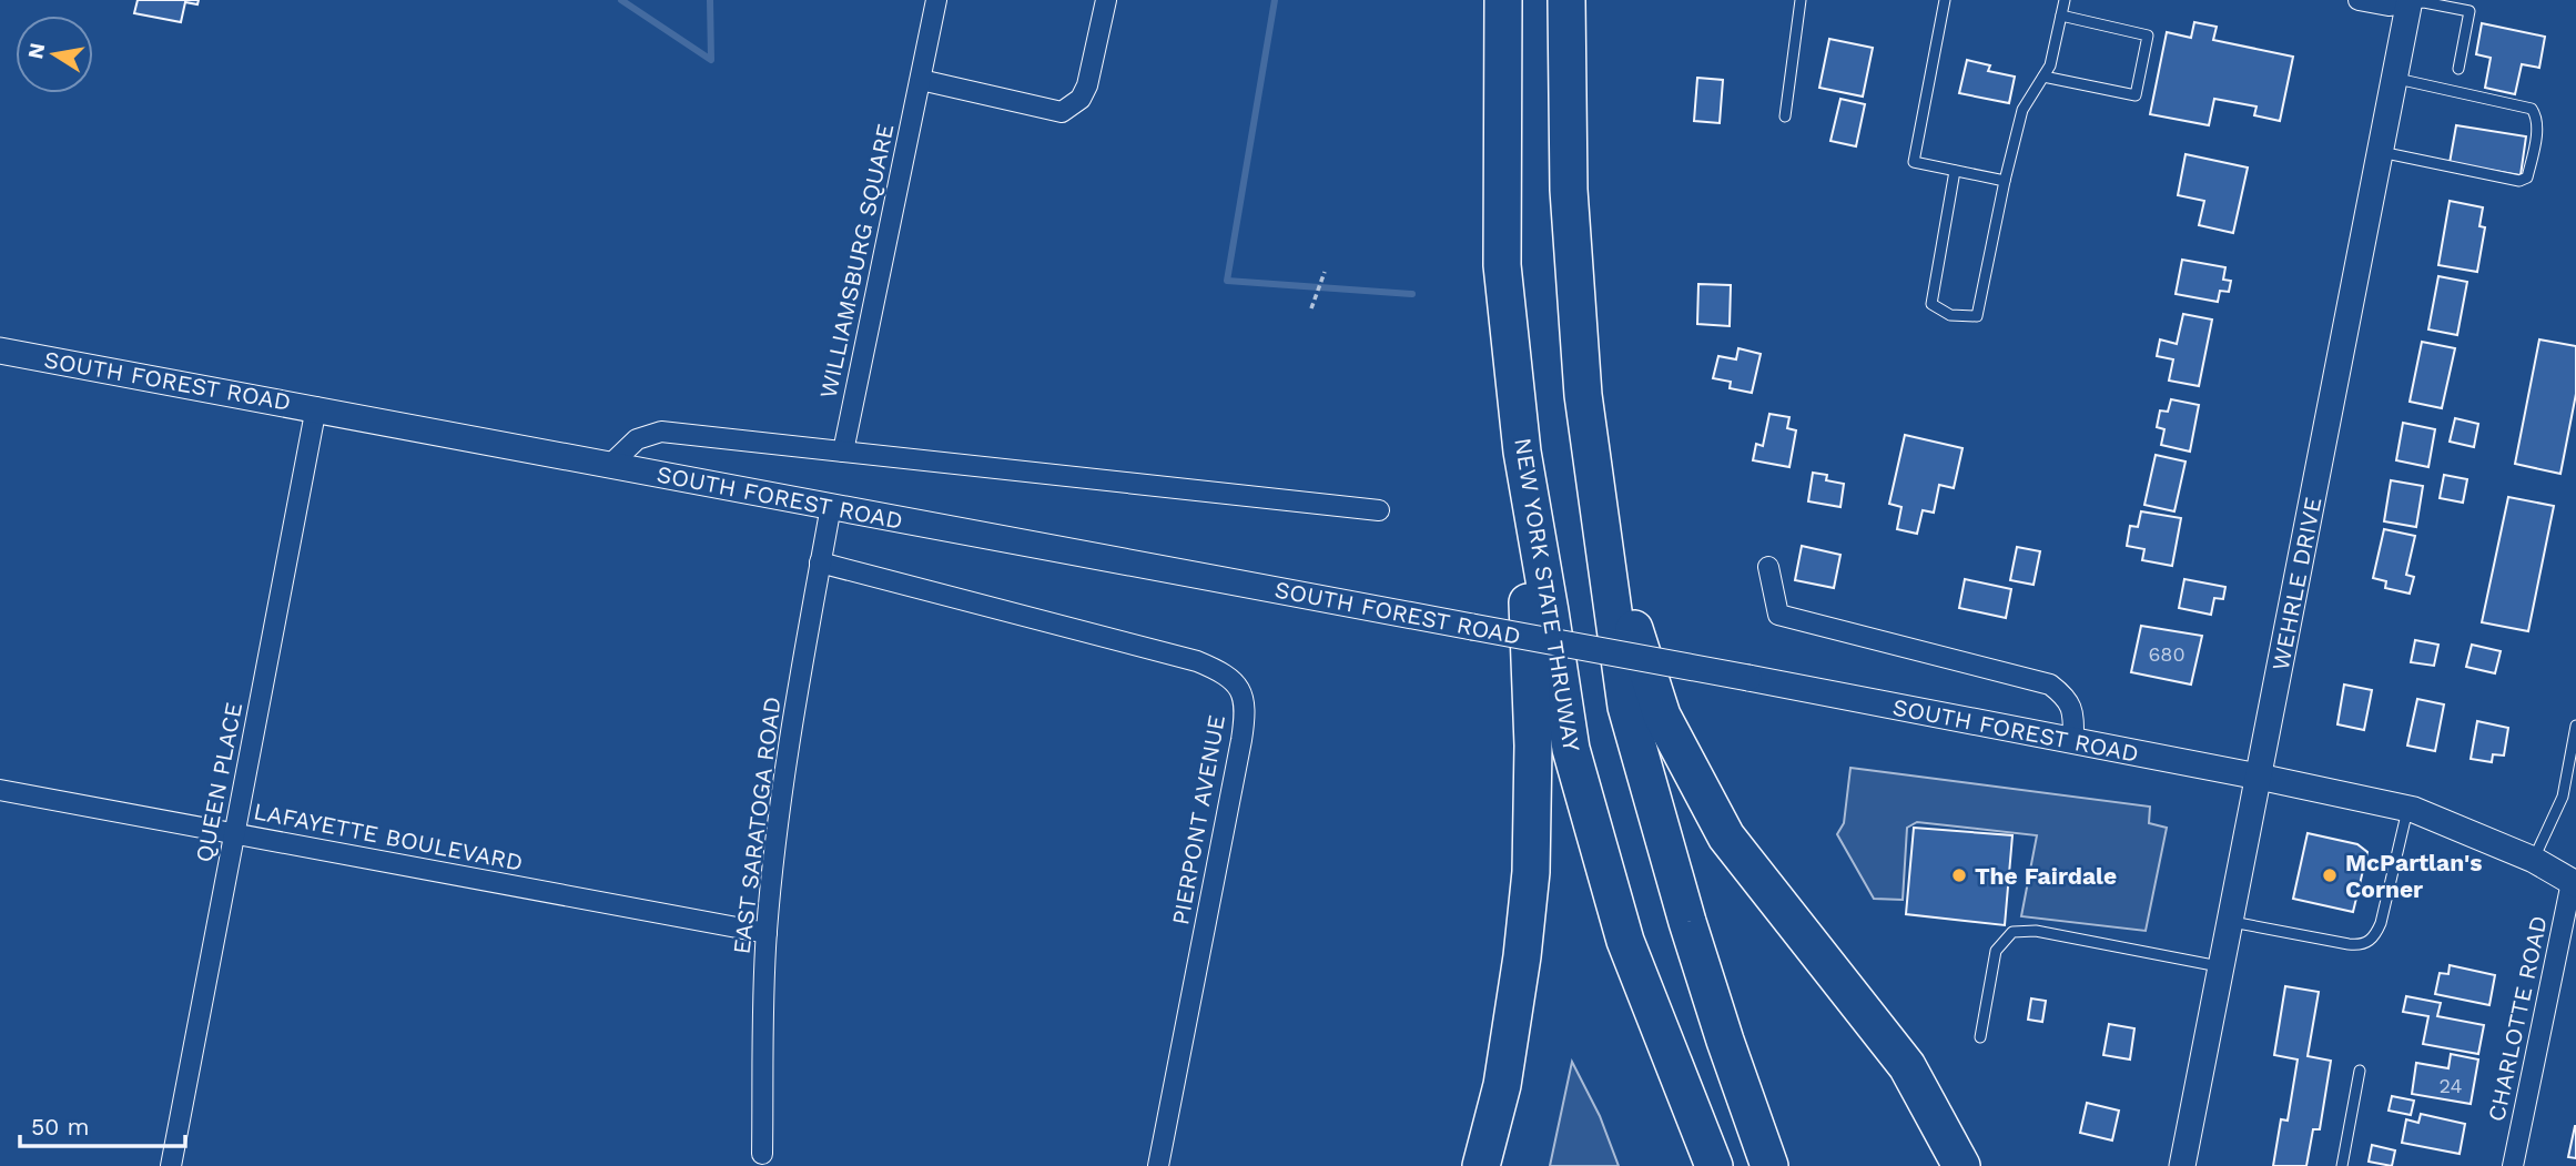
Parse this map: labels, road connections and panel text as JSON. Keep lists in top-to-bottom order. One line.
{"streets":{"highway":["NEW YORK STATE THRUWAY"],"street":["WILLIAMSBURG SQUARE","SOUTH FOREST ROAD","WEHRLE DRIVE","QUEEN PLACE","PIERPONT AVENUE","EAST SARATOGA ROAD","LAFAYETTE BOULEVARD","CHARLOTTE ROAD"]},"crossings":[["WILLIAMSBURG SQUARE","SOUTH FOREST ROAD"],["SOUTH FOREST ROAD","WEHRLE DRIVE"],["SOUTH FOREST ROAD","NEW YORK STATE THRUWAY"],["SOUTH FOREST ROAD","QUEEN PLACE"],["SOUTH FOREST ROAD","EAST SARATOGA ROAD"],["SOUTH FOREST ROAD","CHARLOTTE ROAD"],["QUEEN PLACE","LAFAYETTE BOULEVARD"],["PIERPONT AVENUE","EAST SARATOGA ROAD"],["EAST SARATOGA ROAD","LAFAYETTE BOULEVARD"]],"places":["The Fairdale","McPartlan's Corner"],"house_numbers":["680","24"],"scale_bar":"50 m","north":"left"}
